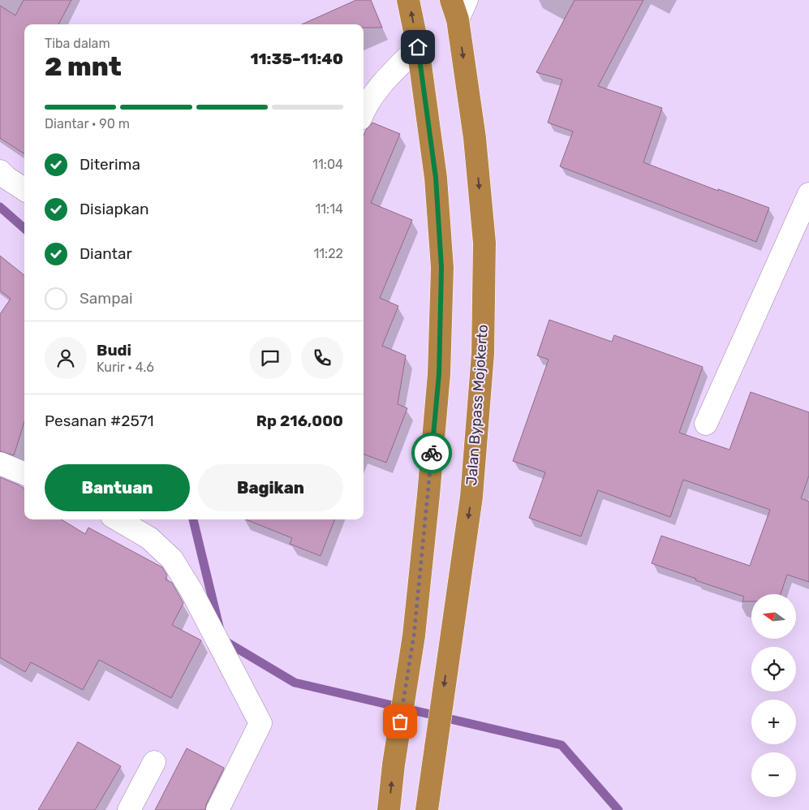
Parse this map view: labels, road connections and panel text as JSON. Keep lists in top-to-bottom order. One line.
{"streets":{"highway":["Jalan Bypass Mojokerto"]},"north":"left","page":{"heading":["2 mnt","Tiba dalam","11:35–11:40"],"panel":["Budi","Kurir · 4.6","Pesanan #2571","Rp 216,000"],"bar":"Diantar · 90 m","list":[["Diterima","11:04"],["Disiapkan","11:14"],["Diantar","11:22"],"Sampai"],"buttons":["Bantuan","Bagikan"],"map_buttons":["+","−"]}}
